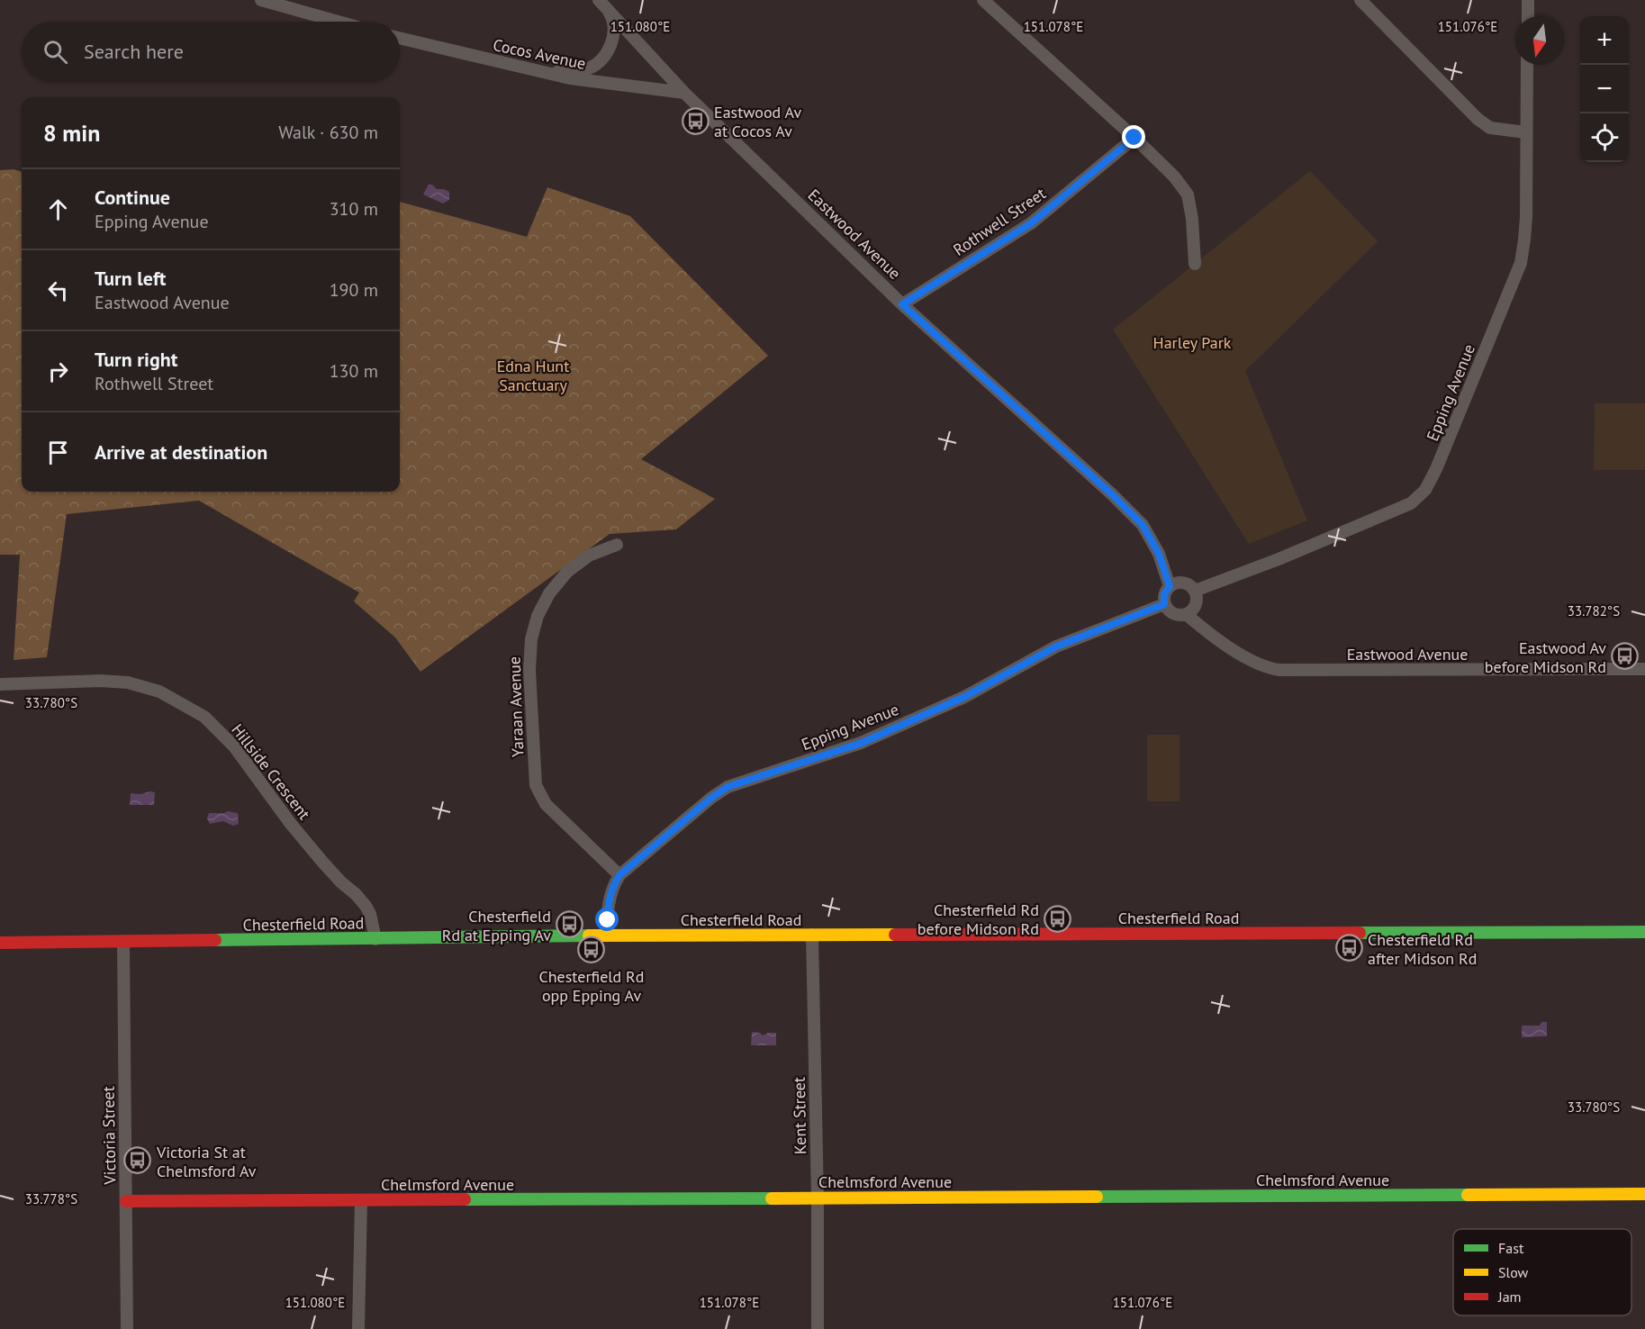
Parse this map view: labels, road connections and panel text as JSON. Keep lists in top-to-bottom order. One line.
{"streets":{"street":["Cocos Avenue","Rothwell Street","Eastwood Avenue","Epping Avenue","Yaraan Avenue","Hillside Crescent","Chesterfield Road","Kent Street","Victoria Street","Chelmsford Avenue"]},"crossings":[["Cocos Avenue","Eastwood Avenue"],["Rothwell Street","Eastwood Avenue"],["Eastwood Avenue","Epping Avenue"],["Epping Avenue","Yaraan Avenue"],["Epping Avenue","Chesterfield Road"],["Hillside Crescent","Chesterfield Road"],["Chesterfield Road","Kent Street"],["Chesterfield Road","Victoria Street"],["Kent Street","Chelmsford Avenue"],["Victoria Street","Chelmsford Avenue"]],"parks":["Harley Park","Edna Hunt Sanctuary"],"places":{"bus stop":["Eastwood Av at Cocos Av","Eastwood Av before Midson Rd","Chesterfield Rd before Midson Rd","Chesterfield Rd at Epping Av","Chesterfield Rd after Midson Rd","Chesterfield Rd opp Epping Av","Victoria St at Chelmsford Av"]},"legend":["Fast","Slow","Jam"],"north":"bottom","page":{"map_buttons":["+","−"],"search":"Search here","heading":["8 min","Walk · 630 m"],"list":[["Continue","Epping Avenue","310 m"],["Turn left","Eastwood Avenue","190 m"],["Turn right","Rothwell Street","130 m"],"Arrive at destination"]},"coordinates":["151.080°E","151.078°E","151.076°E","33.782°S","33.780°S","33.778°S"]}
